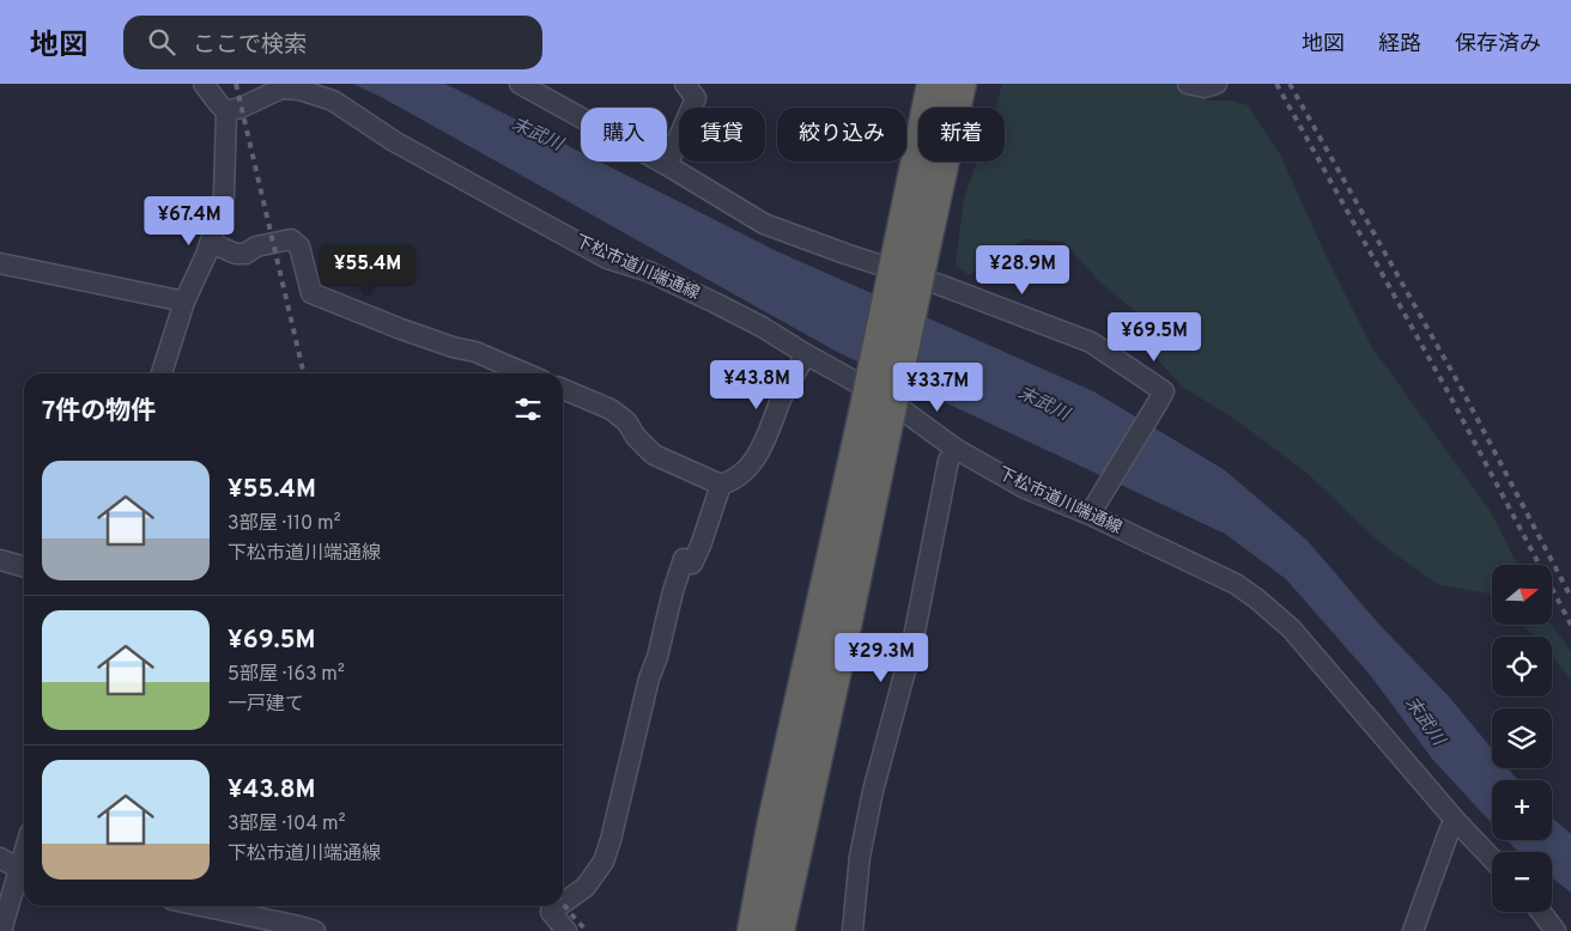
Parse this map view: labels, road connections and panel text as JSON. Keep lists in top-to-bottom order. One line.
{"streets":{"street":["下松市道川端通線"]},"water":["末武川"],"north":"right","page":{"header":"地図","search":"ここで検索","nav":["地図","経路","保存済み"],"chip":["購入","賃貸","絞り込み","新着"],"price":["¥67.4M","¥55.4M","¥28.9M","¥69.5M","¥43.8M","¥33.7M","¥29.3M"],"heading":"7件の物件","list":[{"name":"¥55.4M","note":"3部屋 · 110 m² · 下松市道川端通線"},{"name":"¥69.5M","note":"5部屋 · 163 m² · 一戸建て"},{"name":"¥43.8M","note":"3部屋 · 104 m² · 下松市道川端通線"}],"map_buttons":["+","−"]}}
